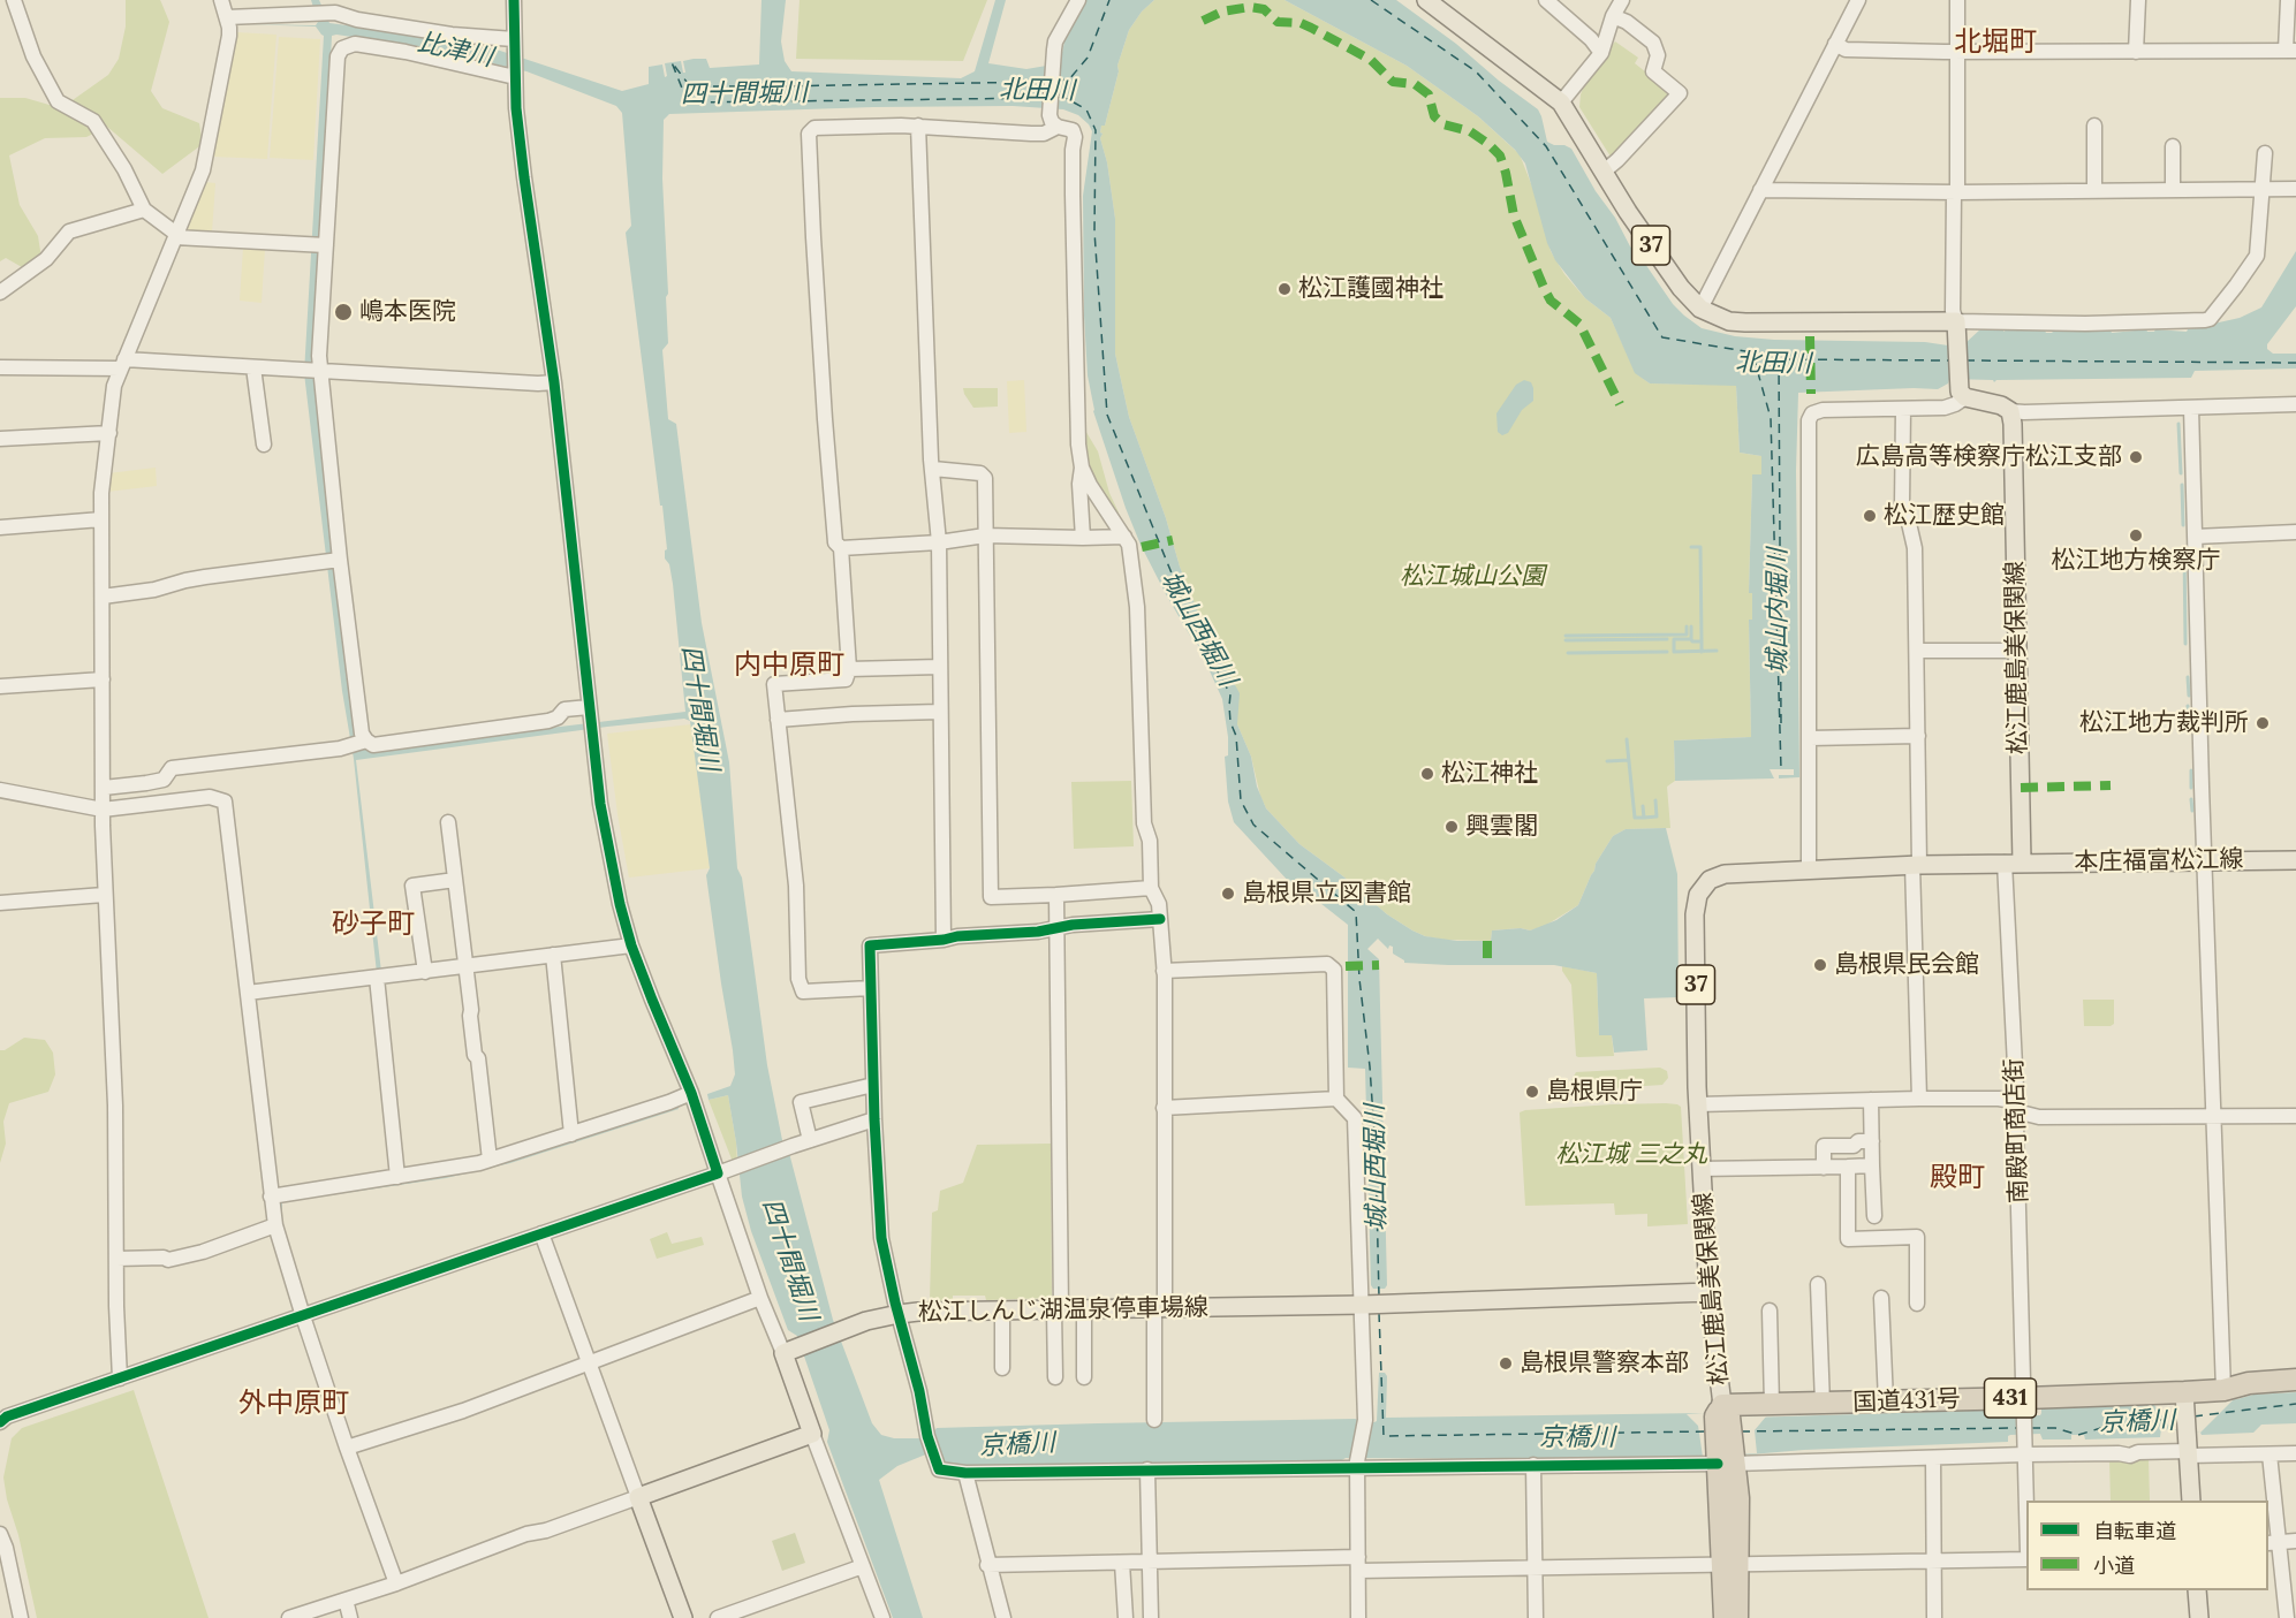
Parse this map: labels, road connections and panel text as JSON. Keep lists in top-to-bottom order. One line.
{"streets":{"highway":["431","国道431号"],"main road":["37","松江鹿島美保関線","本庄福富松江線","松江しんじ湖温泉停車場線"],"street":["南殿町商店街"]},"crossings":[["松江鹿島美保関線","本庄福富松江線"],["松江鹿島美保関線","南殿町商店街"],["松江鹿島美保関線","松江しんじ湖温泉停車場線"],["松江鹿島美保関線","国道431号"],["本庄福富松江線","南殿町商店街"],["南殿町商店街","国道431号"]],"districts":["北堀町","内中原町","砂子町","殿町","外中原町"],"water":["比津川","北田川","四十間堀川","城山内堀川","城山西堀川","京橋川"],"parks":["松江城山公園","松江城 三之丸"],"places":["松江護國神社","嶋本医院","広島高等検察庁松江支部","松江歴史館","松江地方検察庁","松江地方裁判所","松江神社","興雲閣","島根県立図書館","島根県民会館","島根県庁","島根県警察本部"],"legend":["自転車道","小道"]}
